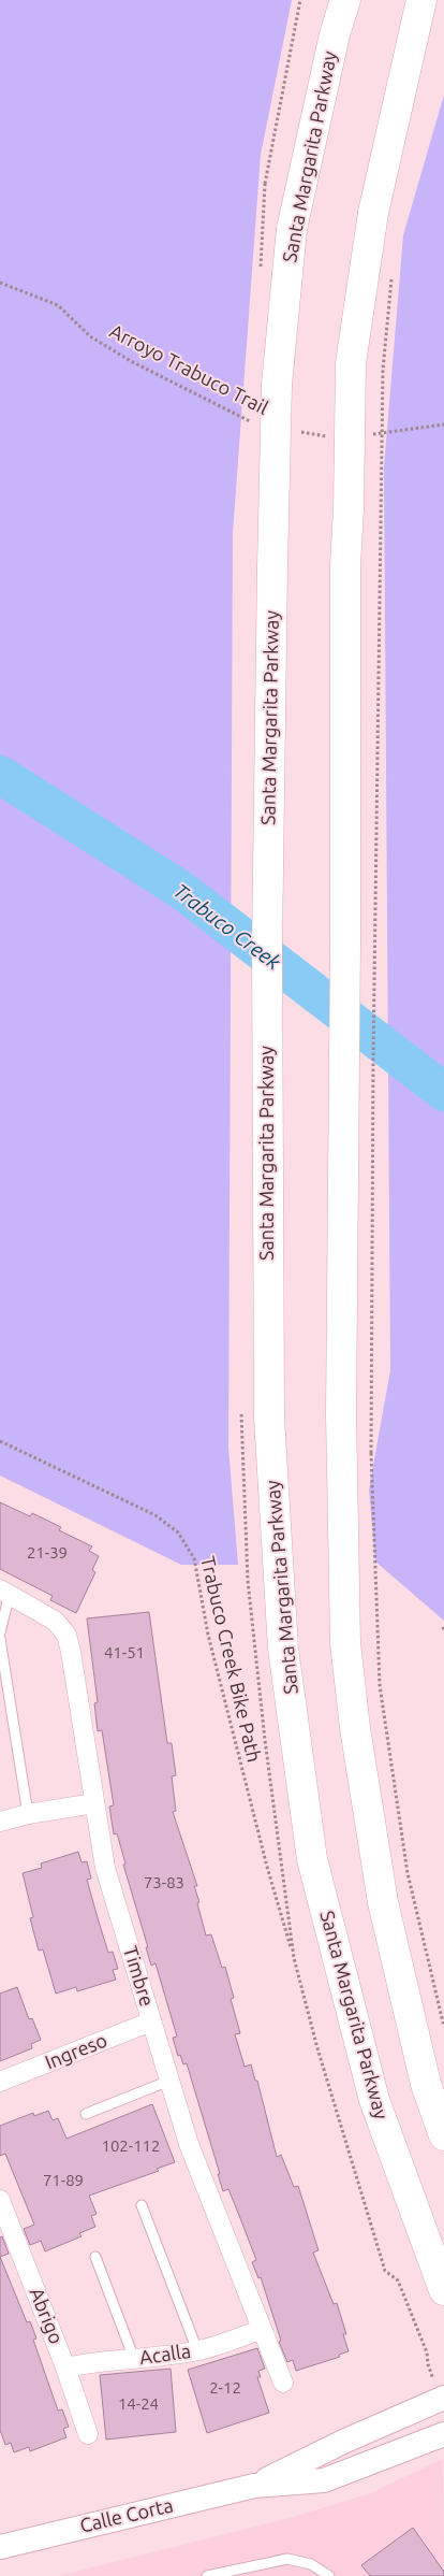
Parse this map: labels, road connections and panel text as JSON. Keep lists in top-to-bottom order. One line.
{"streets":{"main road":["Santa Margarita Parkway"],"street":["Timbre","Ingreso","Abrigo","Acalla","Calle Corta"],"path":["Arroyo Trabuco Trail","Trabuco Creek Bike Path"]},"crossings":[["Timbre","Ingreso"],["Timbre","Acalla"],["Abrigo","Acalla"]],"water":["Trabuco Creek"],"house_numbers":["21-39","41-51","73-83","102-112","71-89","2-12","14-24"]}
